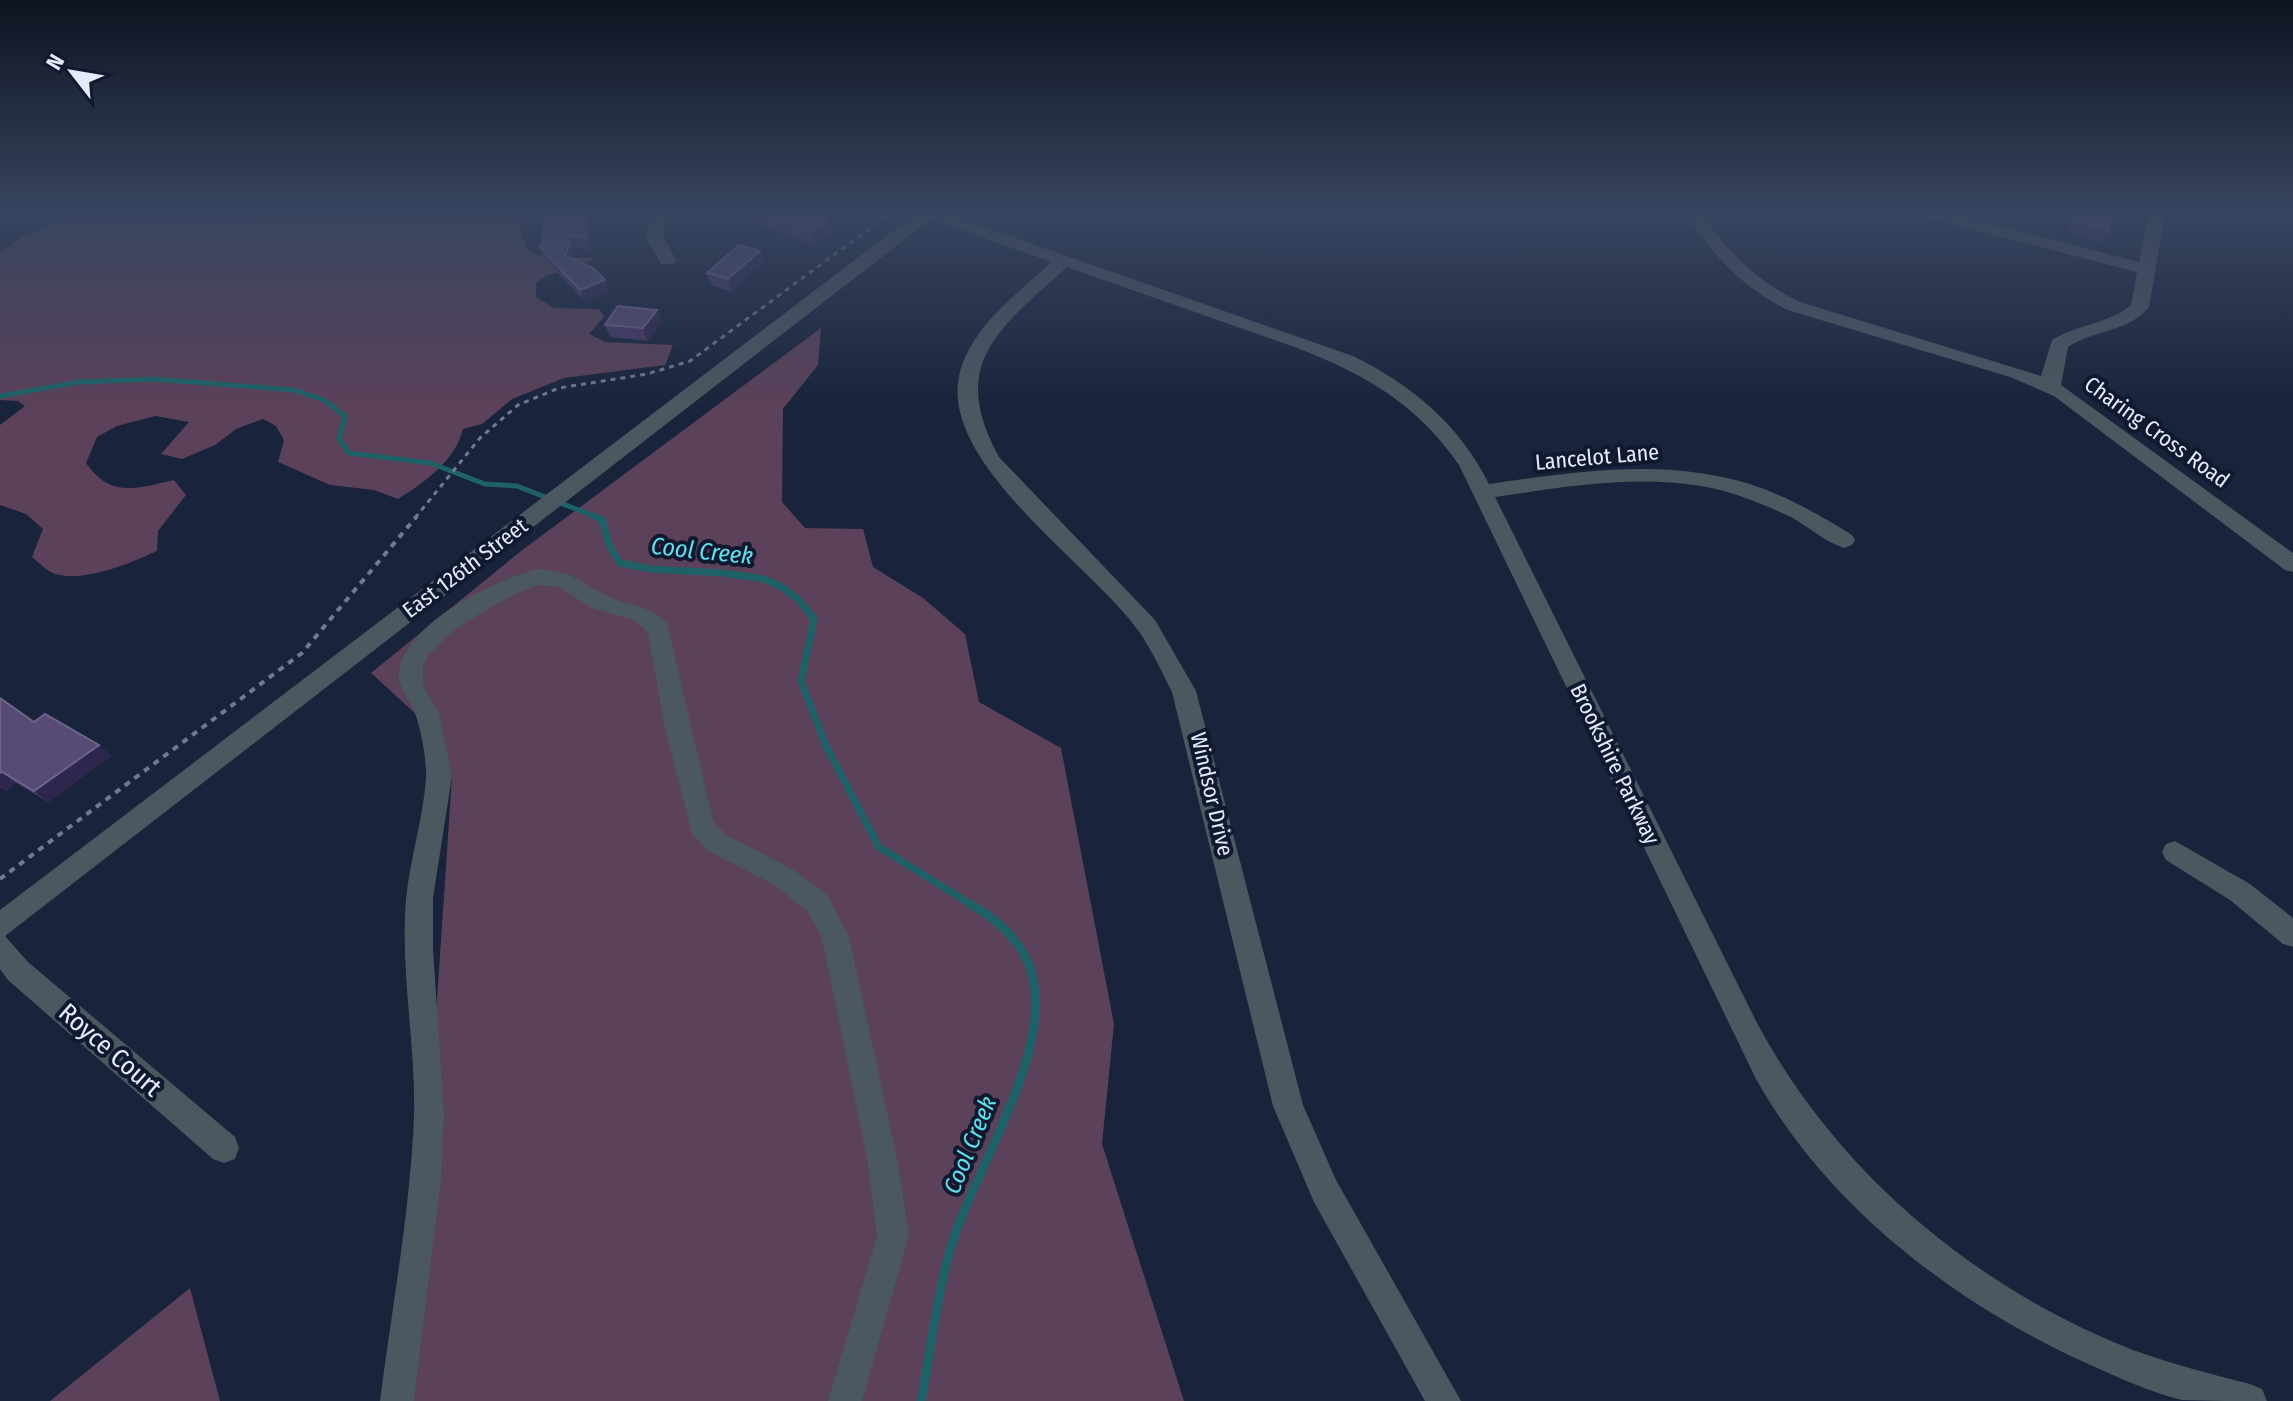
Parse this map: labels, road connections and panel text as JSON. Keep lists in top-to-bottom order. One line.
{"streets":{"street":["Charing Cross Road","Lancelot Lane","East 126th Street","Brookshire Parkway","Windsor Drive","Royce Court"]},"crossings":[["Lancelot Lane","Brookshire Parkway"]],"water":["Cool Creek"],"north":"top left"}
